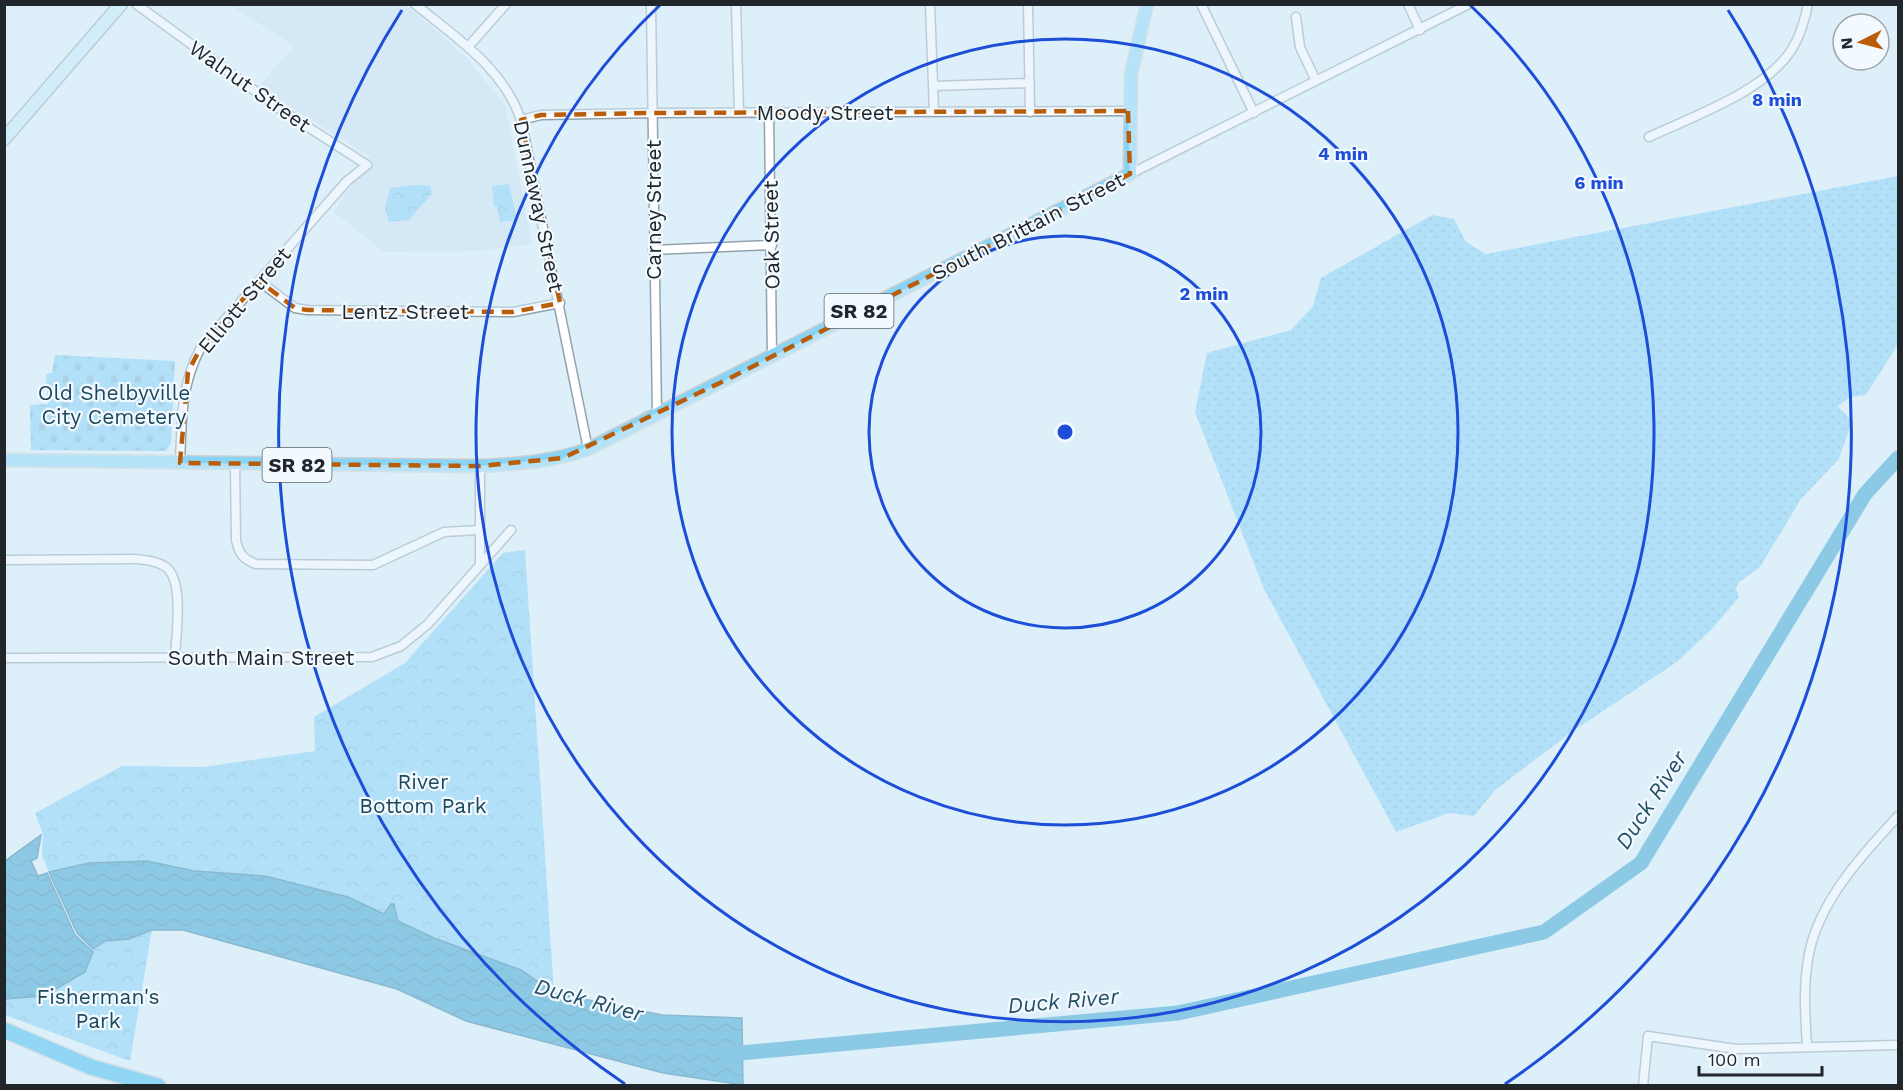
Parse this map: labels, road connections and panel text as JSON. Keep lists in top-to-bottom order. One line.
{"streets":{"main road":["South Brittain Street","SR 82"],"street":["Walnut Street","Moody Street","Dunnaway Street","Carney Street","Oak Street","Elliott Street","Lentz Street","South Main Street"]},"crossings":[["Walnut Street","Elliott Street"],["Moody Street","Dunnaway Street"],["Moody Street","Carney Street"],["Moody Street","Oak Street"],["Dunnaway Street","South Brittain Street"],["Dunnaway Street","Lentz Street"],["Dunnaway Street","SR 82"],["Carney Street","South Brittain Street"],["South Brittain Street","Oak Street"],["South Brittain Street","SR 82"],["Elliott Street","Lentz Street"],["Elliott Street","SR 82"]],"water":["Duck River"],"parks":["Old Shelbyville City Cemetery","River Bottom Park","Fisherman's Park"],"scale_bar":"100 m","north":"left","rings":["8 min","4 min","6 min","2 min"]}
